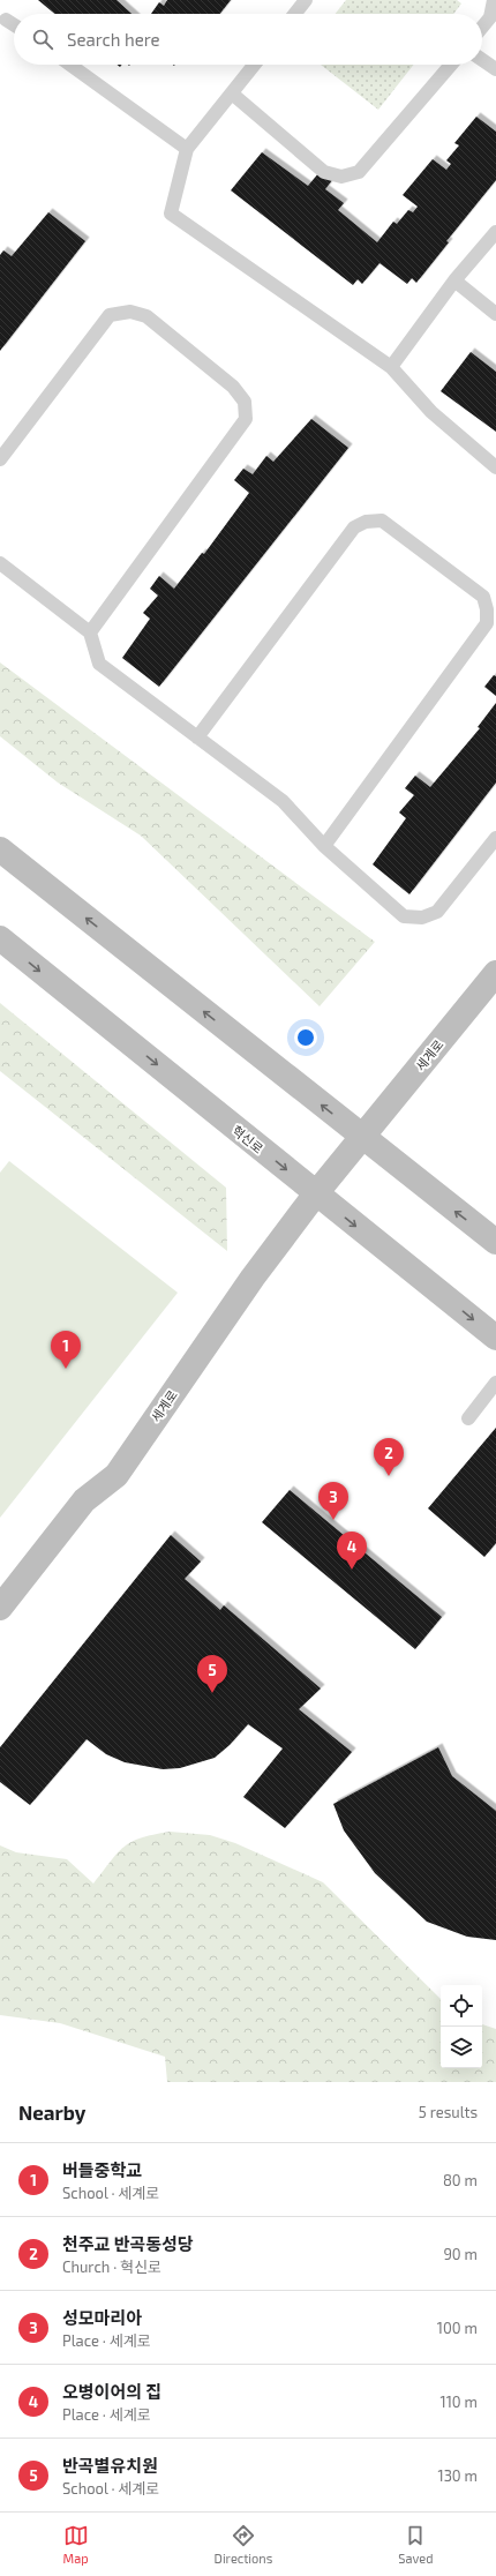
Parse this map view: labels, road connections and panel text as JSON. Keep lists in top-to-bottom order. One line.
{"streets":{"street":["세계로","혁신로"]},"crossings":[["세계로","혁신로"]],"page":{"search":"Search here","pins":["1","2","3","4","5"],"heading":["Nearby","5 results"],"list":[{"mark":"1","name":"버들중학교","note":"School · 세계로","value":"80 m"},{"mark":"2","name":"천주교 반곡동성당","note":"Church · 혁신로","value":"90 m"},{"mark":"3","name":"성모마리아","note":"Place · 세계로","value":"100 m"},{"mark":"4","name":"오병이어의 집","note":"Place · 세계로","value":"110 m"},{"mark":"5","name":"반곡별유치원","note":"School · 세계로","value":"130 m"}],"nav":["Map","Directions","Saved"]}}
